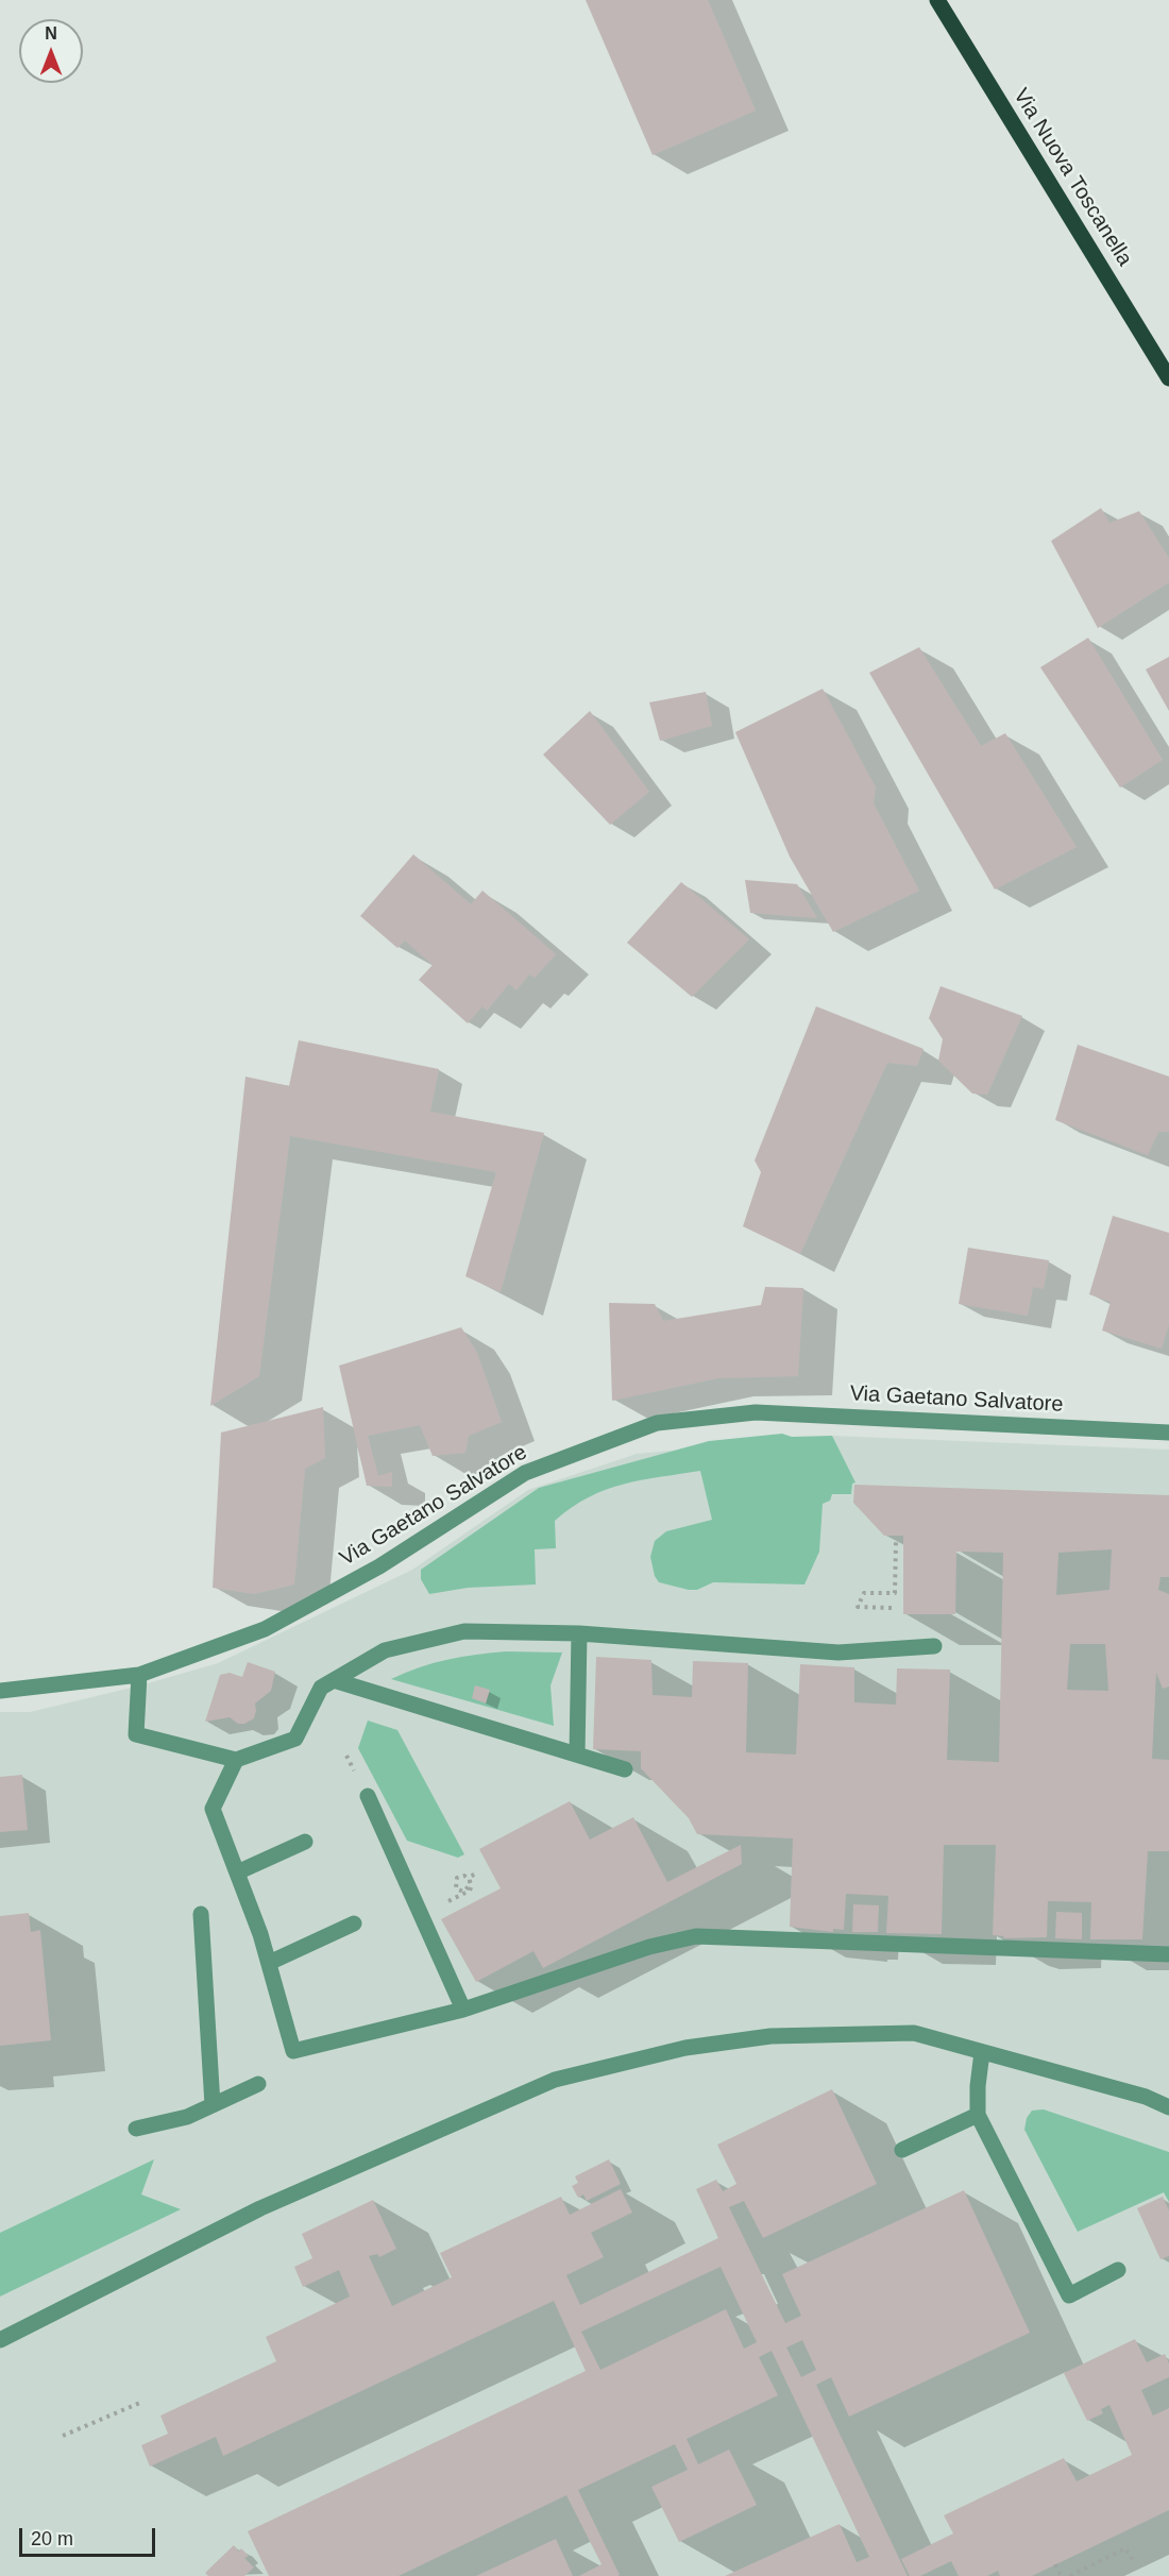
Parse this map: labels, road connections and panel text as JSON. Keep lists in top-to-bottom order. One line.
{"streets":{"main road":["Via Nuova Toscanella"],"street":["Via Gaetano Salvatore"]},"scale_bar":"20 m","north":"top"}
